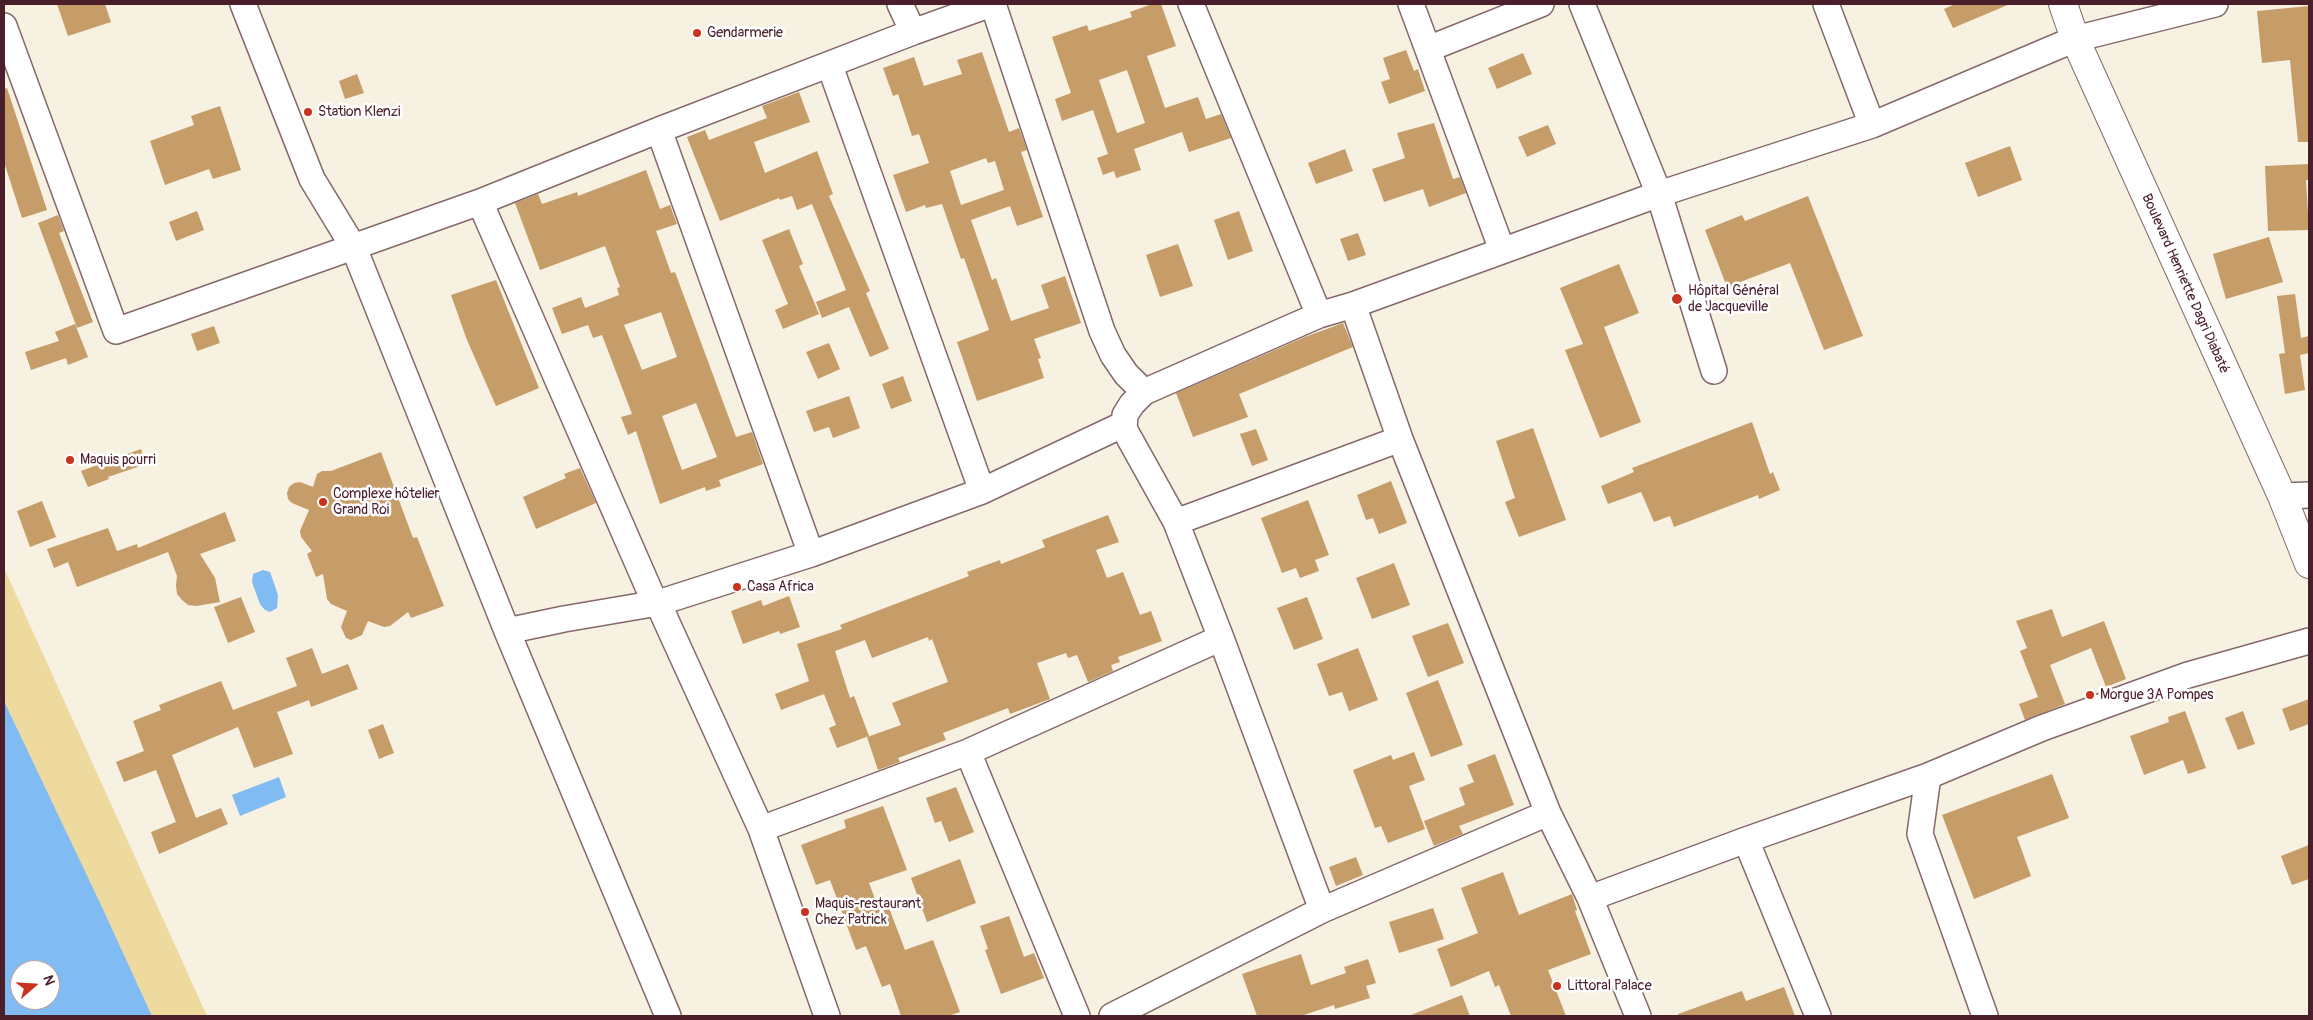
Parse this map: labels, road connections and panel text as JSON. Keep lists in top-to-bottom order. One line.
{"streets":{"main road":["Boulevard Henriette Dagri Diabaté"]},"places":["Gendarmerie","Station Klenzi","Hôpital Général de Jacqueville","Maquis pourri","Complexe hôtelier Grand Roi","Casa Africa","Morgue 3A Pompes","Maquis-restaurant Chez Patrick","Littoral Palace"],"north":"right"}
